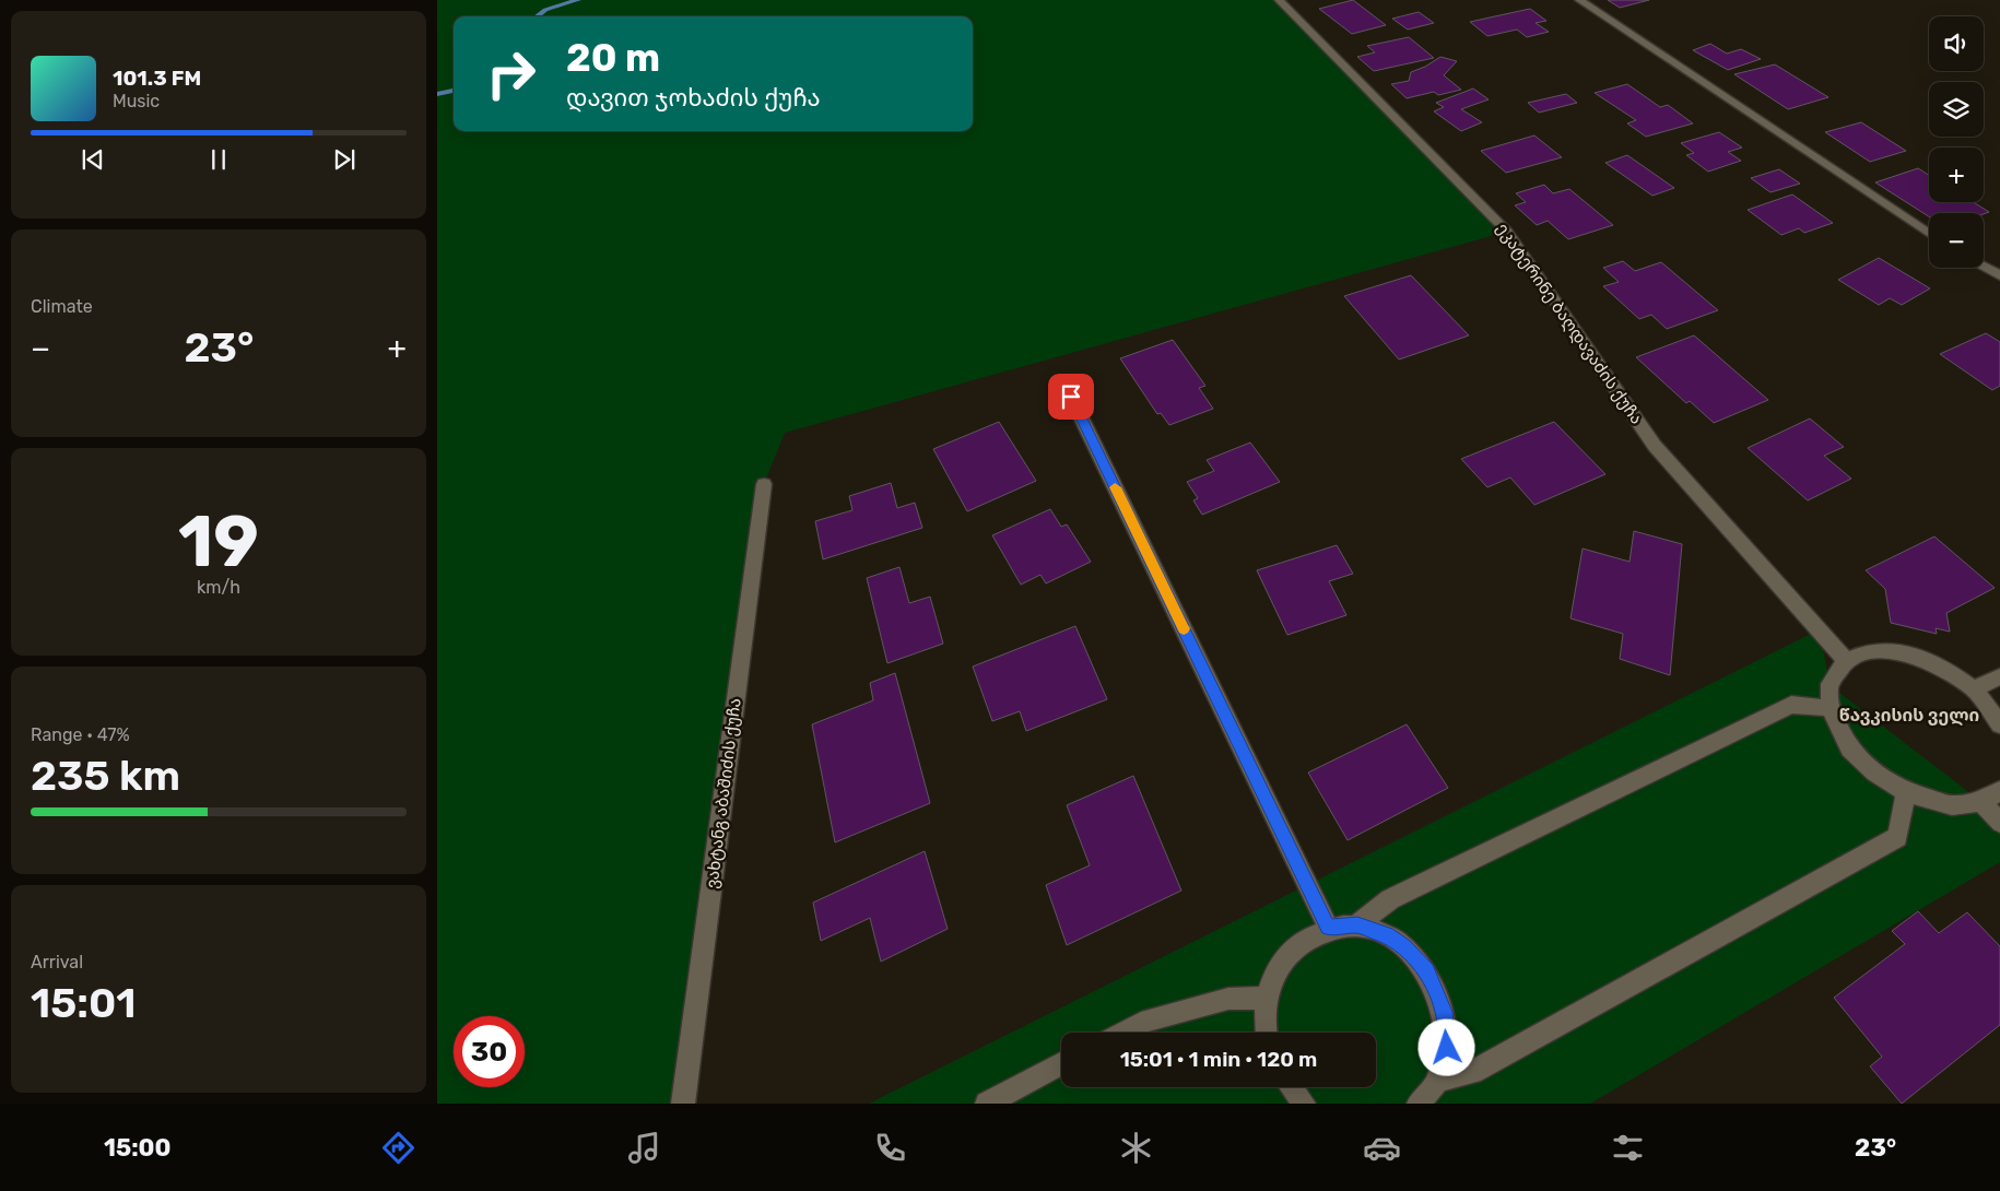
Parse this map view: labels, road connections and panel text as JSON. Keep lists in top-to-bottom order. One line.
{"streets":{"street":["ეკატერინე ბაღდავაძის ქუჩა","ვახტანგ აბაშიძის ქუჩა"]},"districts":["წავკისის ველი"],"page":{"map_buttons":["+","−"],"turn":["20 m","დავით ჯოხაძის ქუჩა"],"song":["101.3 FM","Music"],"tile":["Climate",["19","km/h"],["Range · 47%","235 km"],["Arrival","15:01"]],"heat":["−","23°","+"],"limit":"30","trip":"15:01 · 1 min · 120 m","tabs":["15:00","23°"]}}
